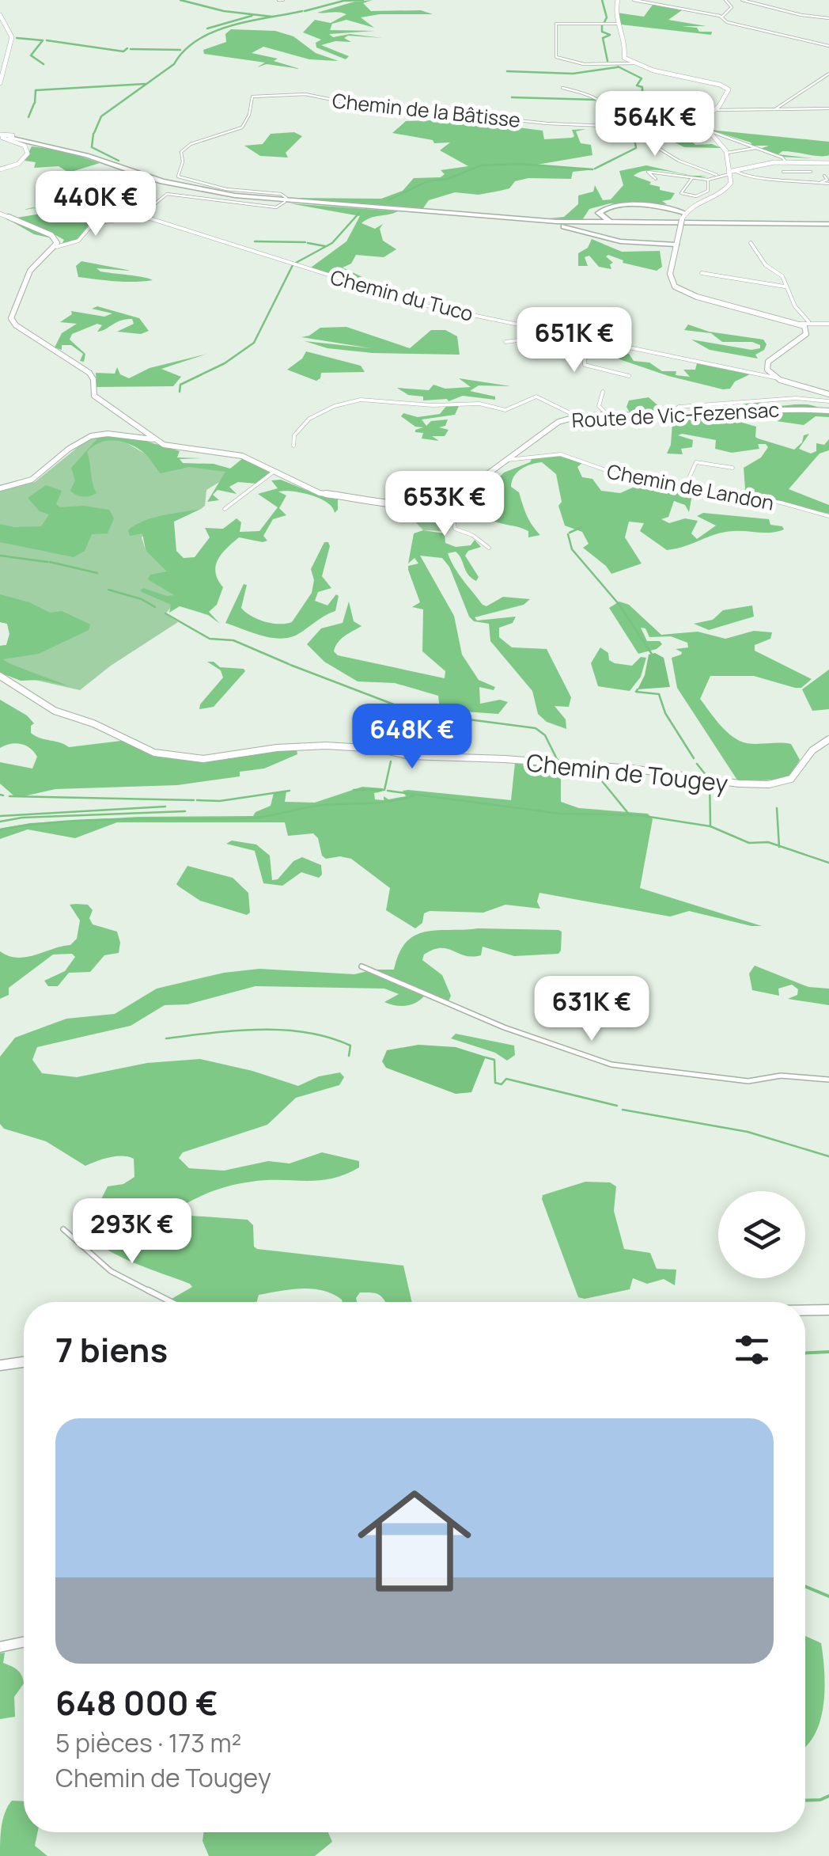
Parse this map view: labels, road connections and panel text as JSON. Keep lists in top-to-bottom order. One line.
{"streets":{"street":["Chemin de la Bâtisse","Chemin du Tuco","Route de Vic-Fezensac","Chemin de Landon","Chemin de Tougey"]},"crossings":[["Chemin de la Bâtisse","Chemin du Tuco"],["Route de Vic-Fezensac","Chemin de Landon"]],"page":{"price":["564K €","440K €","651K €","653K €","648K €","631K €","293K €"],"heading":"7 biens","list":[{"name":"648 000 €","note":"5 pièces · 173 m² · Chemin de Tougey"}]}}
